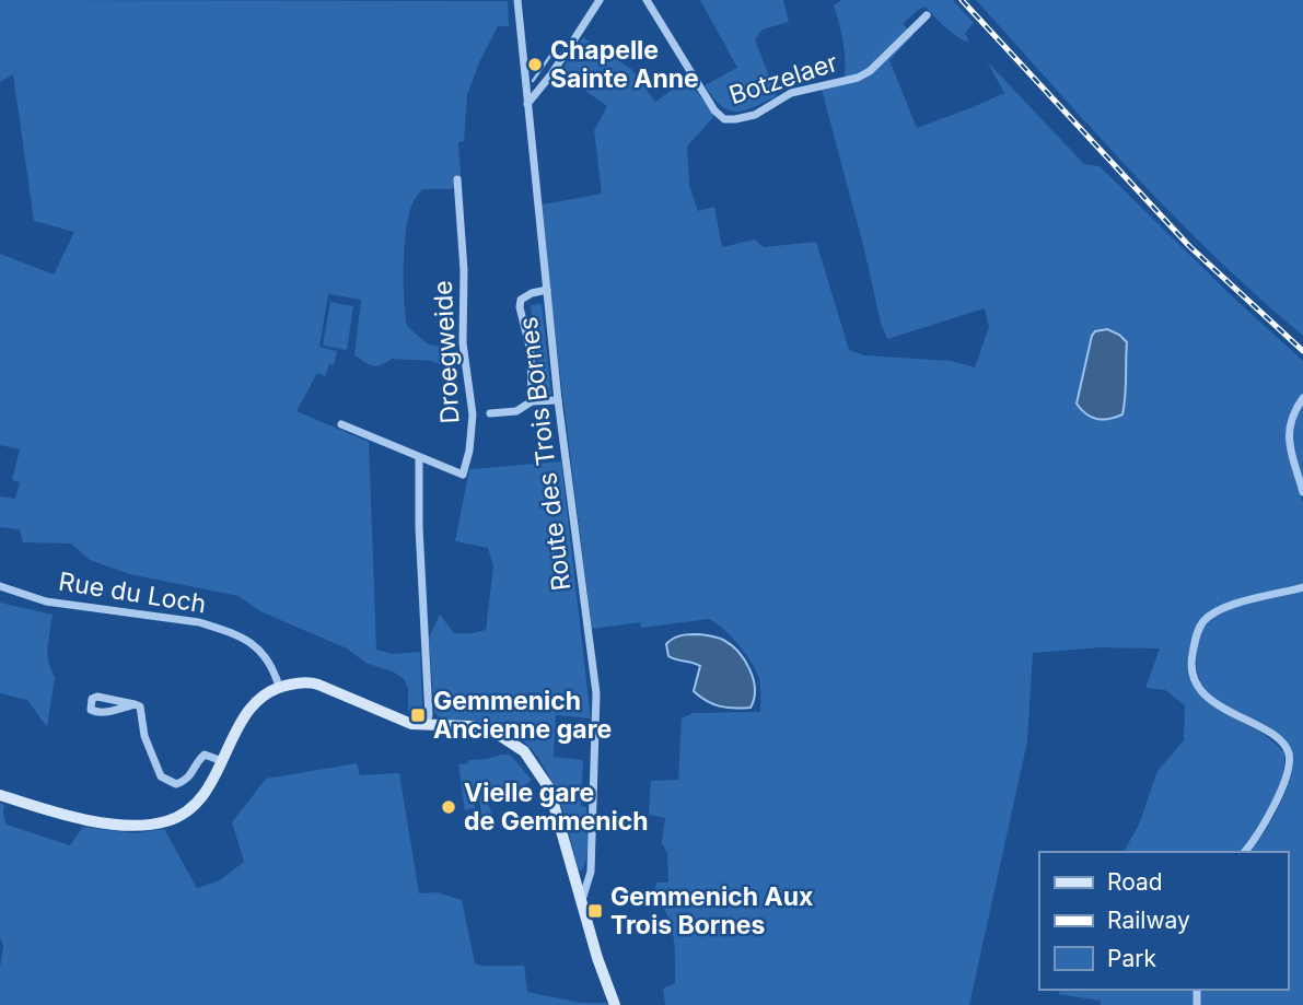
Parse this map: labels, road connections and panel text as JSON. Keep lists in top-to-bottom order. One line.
{"streets":{"street":["Botzelaer","Droegweide","Route des Trois Bornes","Rue du Loch"]},"places":{"other":["Chapelle Sainte Anne","Vielle gare de Gemmenich"],"transit":["Gemmenich Ancienne gare","Gemmenich Aux Trois Bornes"]},"legend":["Road","Railway","Park"]}
